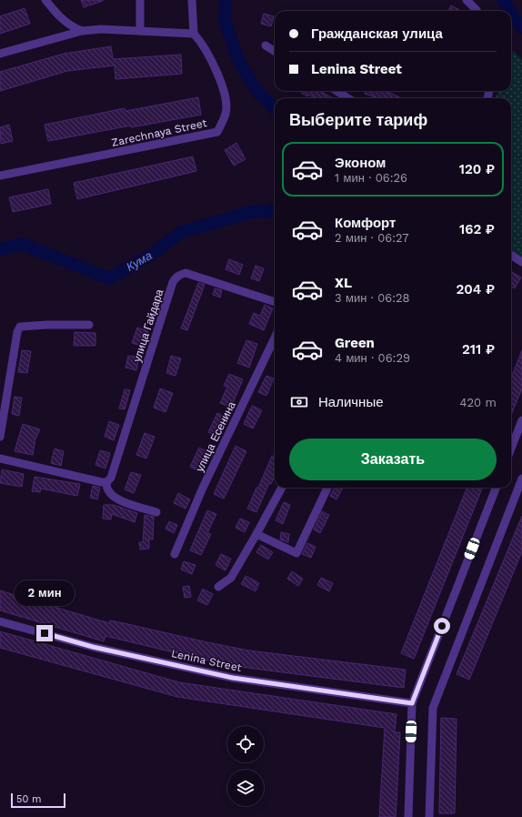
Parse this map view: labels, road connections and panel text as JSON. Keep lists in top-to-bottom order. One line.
{"streets":{"street":["Zarechnaya Street","улица Гайдара","улица Есенина","Lenina Street"]},"water":["Кума"],"scale_bar":"50 m","page":{"banner":["Гражданская улица","Lenina Street"],"heading":"Выберите тариф","list":[{"name":"Эконом","note":"1 мин · 06:26","value":"120 ₽"},{"name":"Комфорт","note":"2 мин · 06:27","value":"162 ₽"},{"name":"XL","note":"3 мин · 06:28","value":"204 ₽"},{"name":"Green","note":"4 мин · 06:29","value":"211 ₽"}],"pay":["Наличные","420 m"],"buttons":"Заказать","bubble":"2 мин","scale":"50 m"}}
